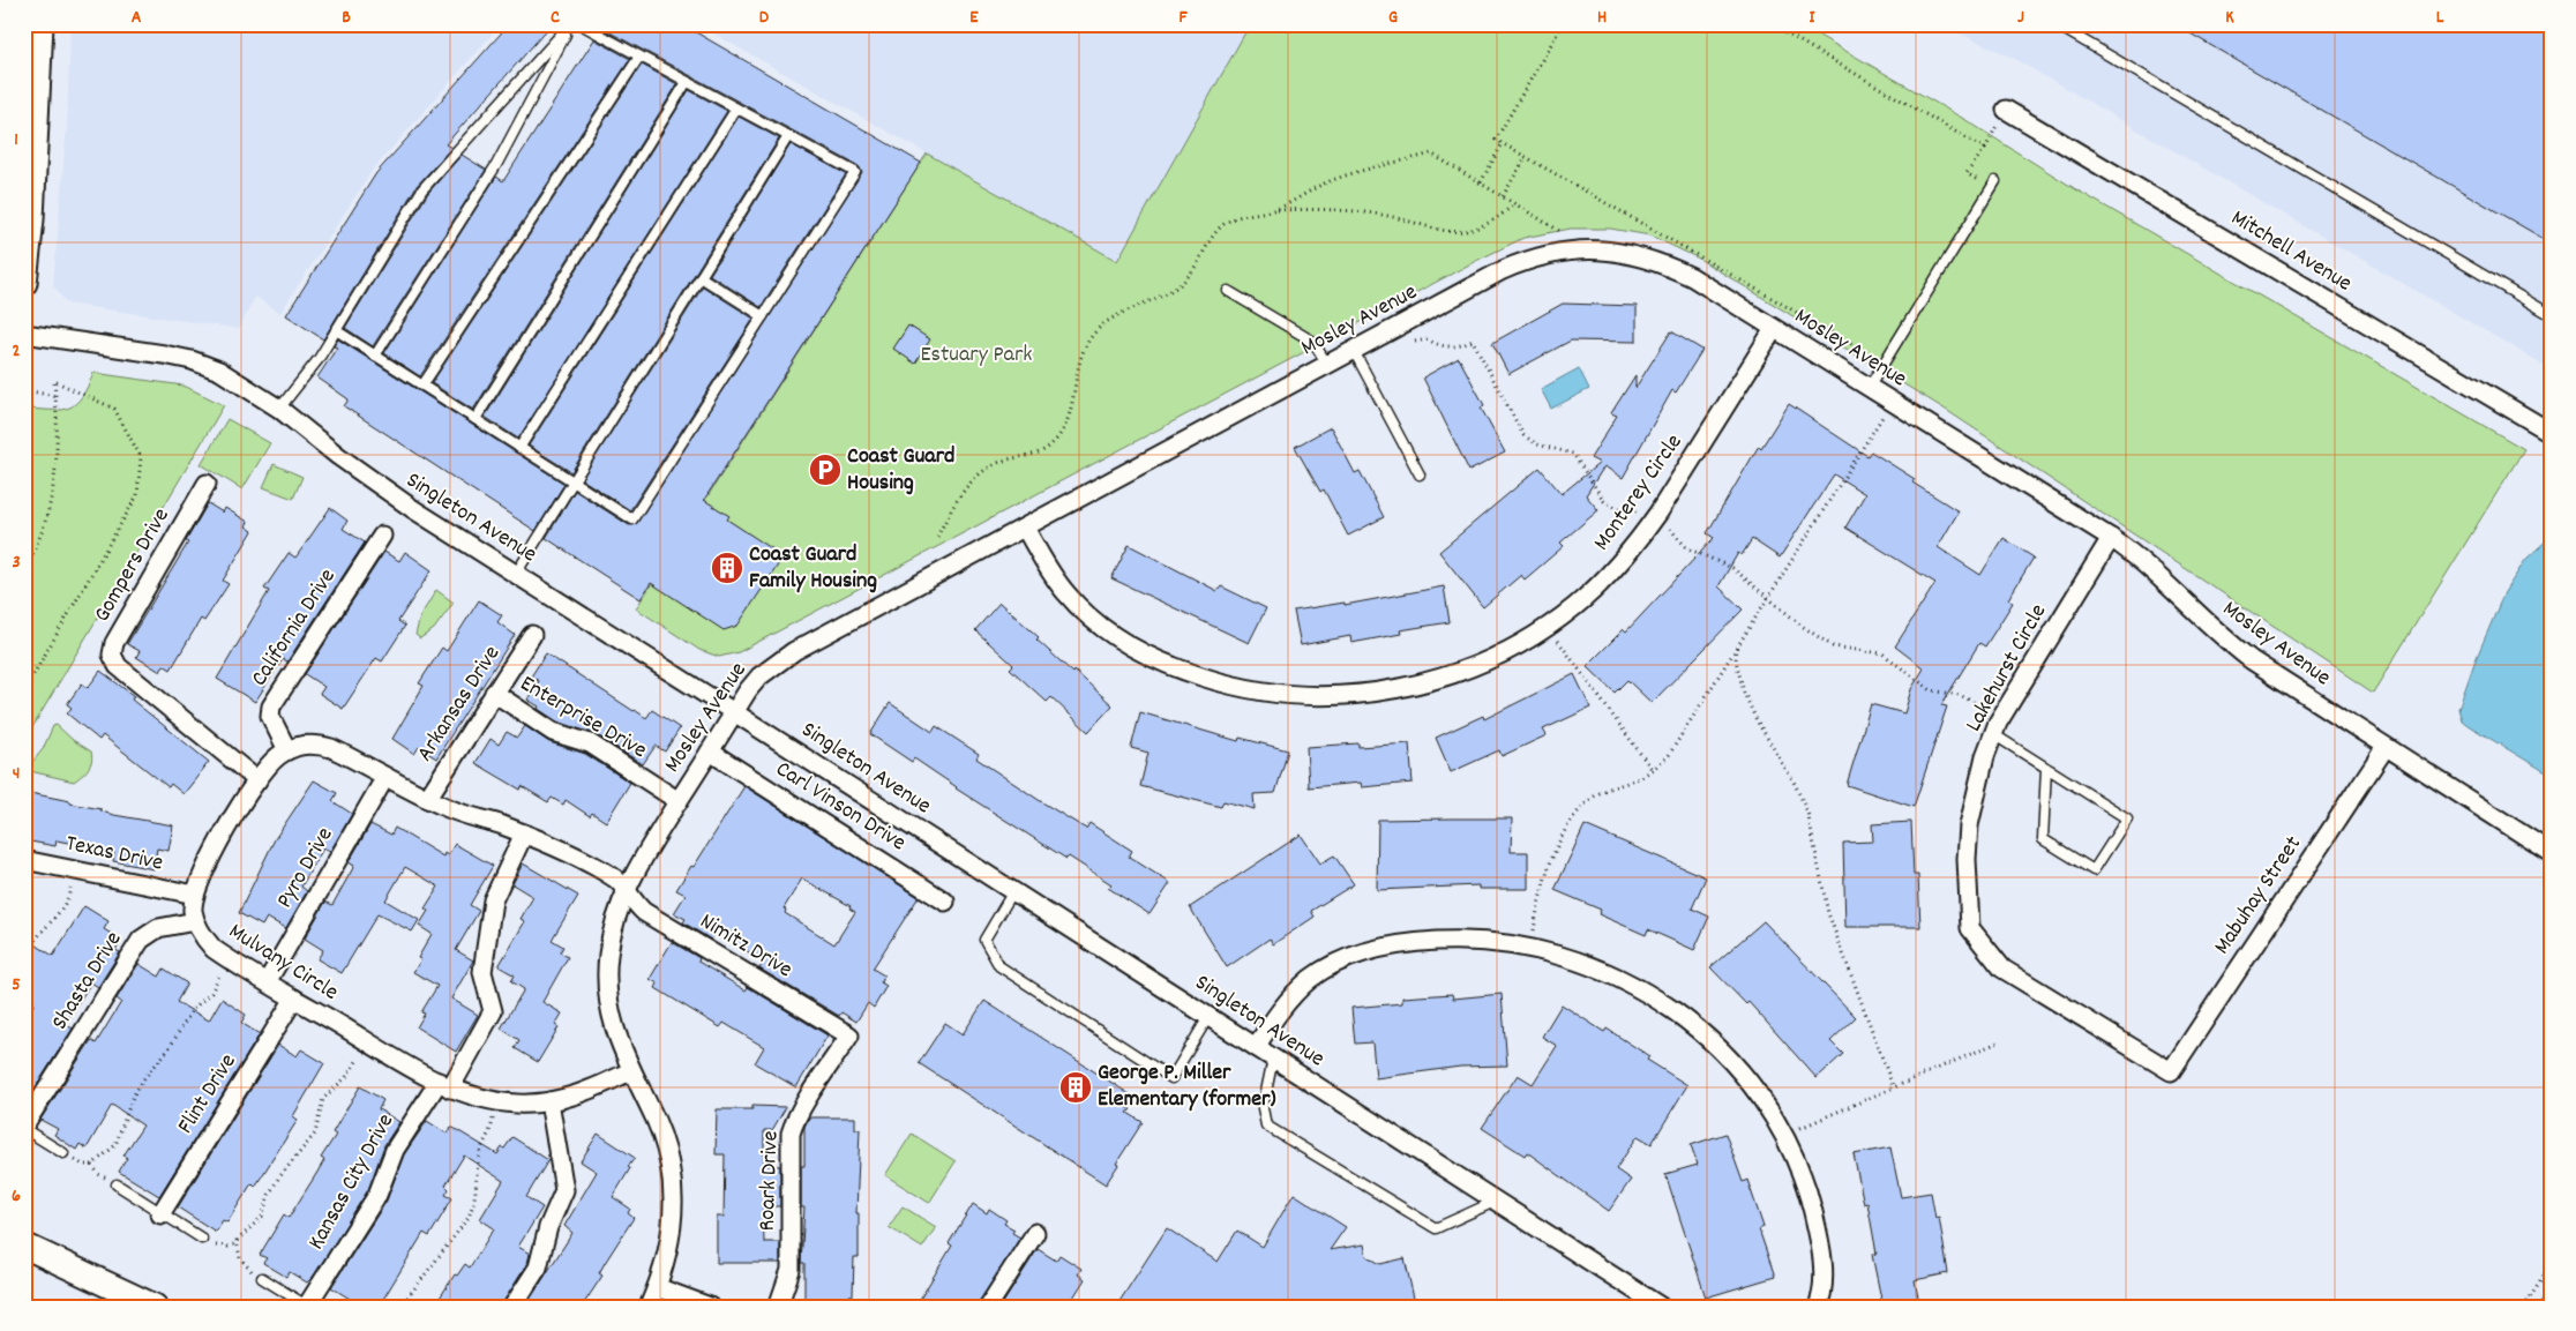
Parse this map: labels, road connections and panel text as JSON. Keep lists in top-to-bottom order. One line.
{"streets":{"street":["Mitchell Avenue","Mosley Avenue","Monterey Circle","Singleton Avenue","Gompers Drive","California Drive","Lakehurst Circle","Arkansas Drive","Enterprise Drive","Carl Vinson Drive","Texas Drive","Pyro Drive","Mabuhay Street","Nimitz Drive","Mulvany Circle","Shasta Drive","Flint Drive","Roark Drive","Kansas City Drive"]},"crossings":[["Mosley Avenue","Monterey Circle"],["Mosley Avenue","Singleton Avenue"],["Mosley Avenue","Lakehurst Circle"],["Mosley Avenue","Enterprise Drive"],["Mosley Avenue","Carl Vinson Drive"],["Mosley Avenue","Mabuhay Street"],["Mosley Avenue","Nimitz Drive"],["Mosley Avenue","Mulvany Circle"],["Gompers Drive","Mulvany Circle"],["California Drive","Mulvany Circle"],["Lakehurst Circle","Mabuhay Street"],["Arkansas Drive","Enterprise Drive"],["Arkansas Drive","Mulvany Circle"],["Texas Drive","Mulvany Circle"],["Pyro Drive","Mulvany Circle"],["Nimitz Drive","Mulvany Circle"],["Nimitz Drive","Roark Drive"],["Mulvany Circle","Shasta Drive"],["Mulvany Circle","Flint Drive"],["Mulvany Circle","Kansas City Drive"]],"parks":["Estuary Park"],"places":{"parking":["Coast Guard Housing"],"building":["Coast Guard Family Housing","George P. Miller Elementary (former)"]},"grid":{"columns":["A","B","C","D","E","F","G","H","I","J","K","L"],"rows":["1","2","3","4","5","6"]}}
